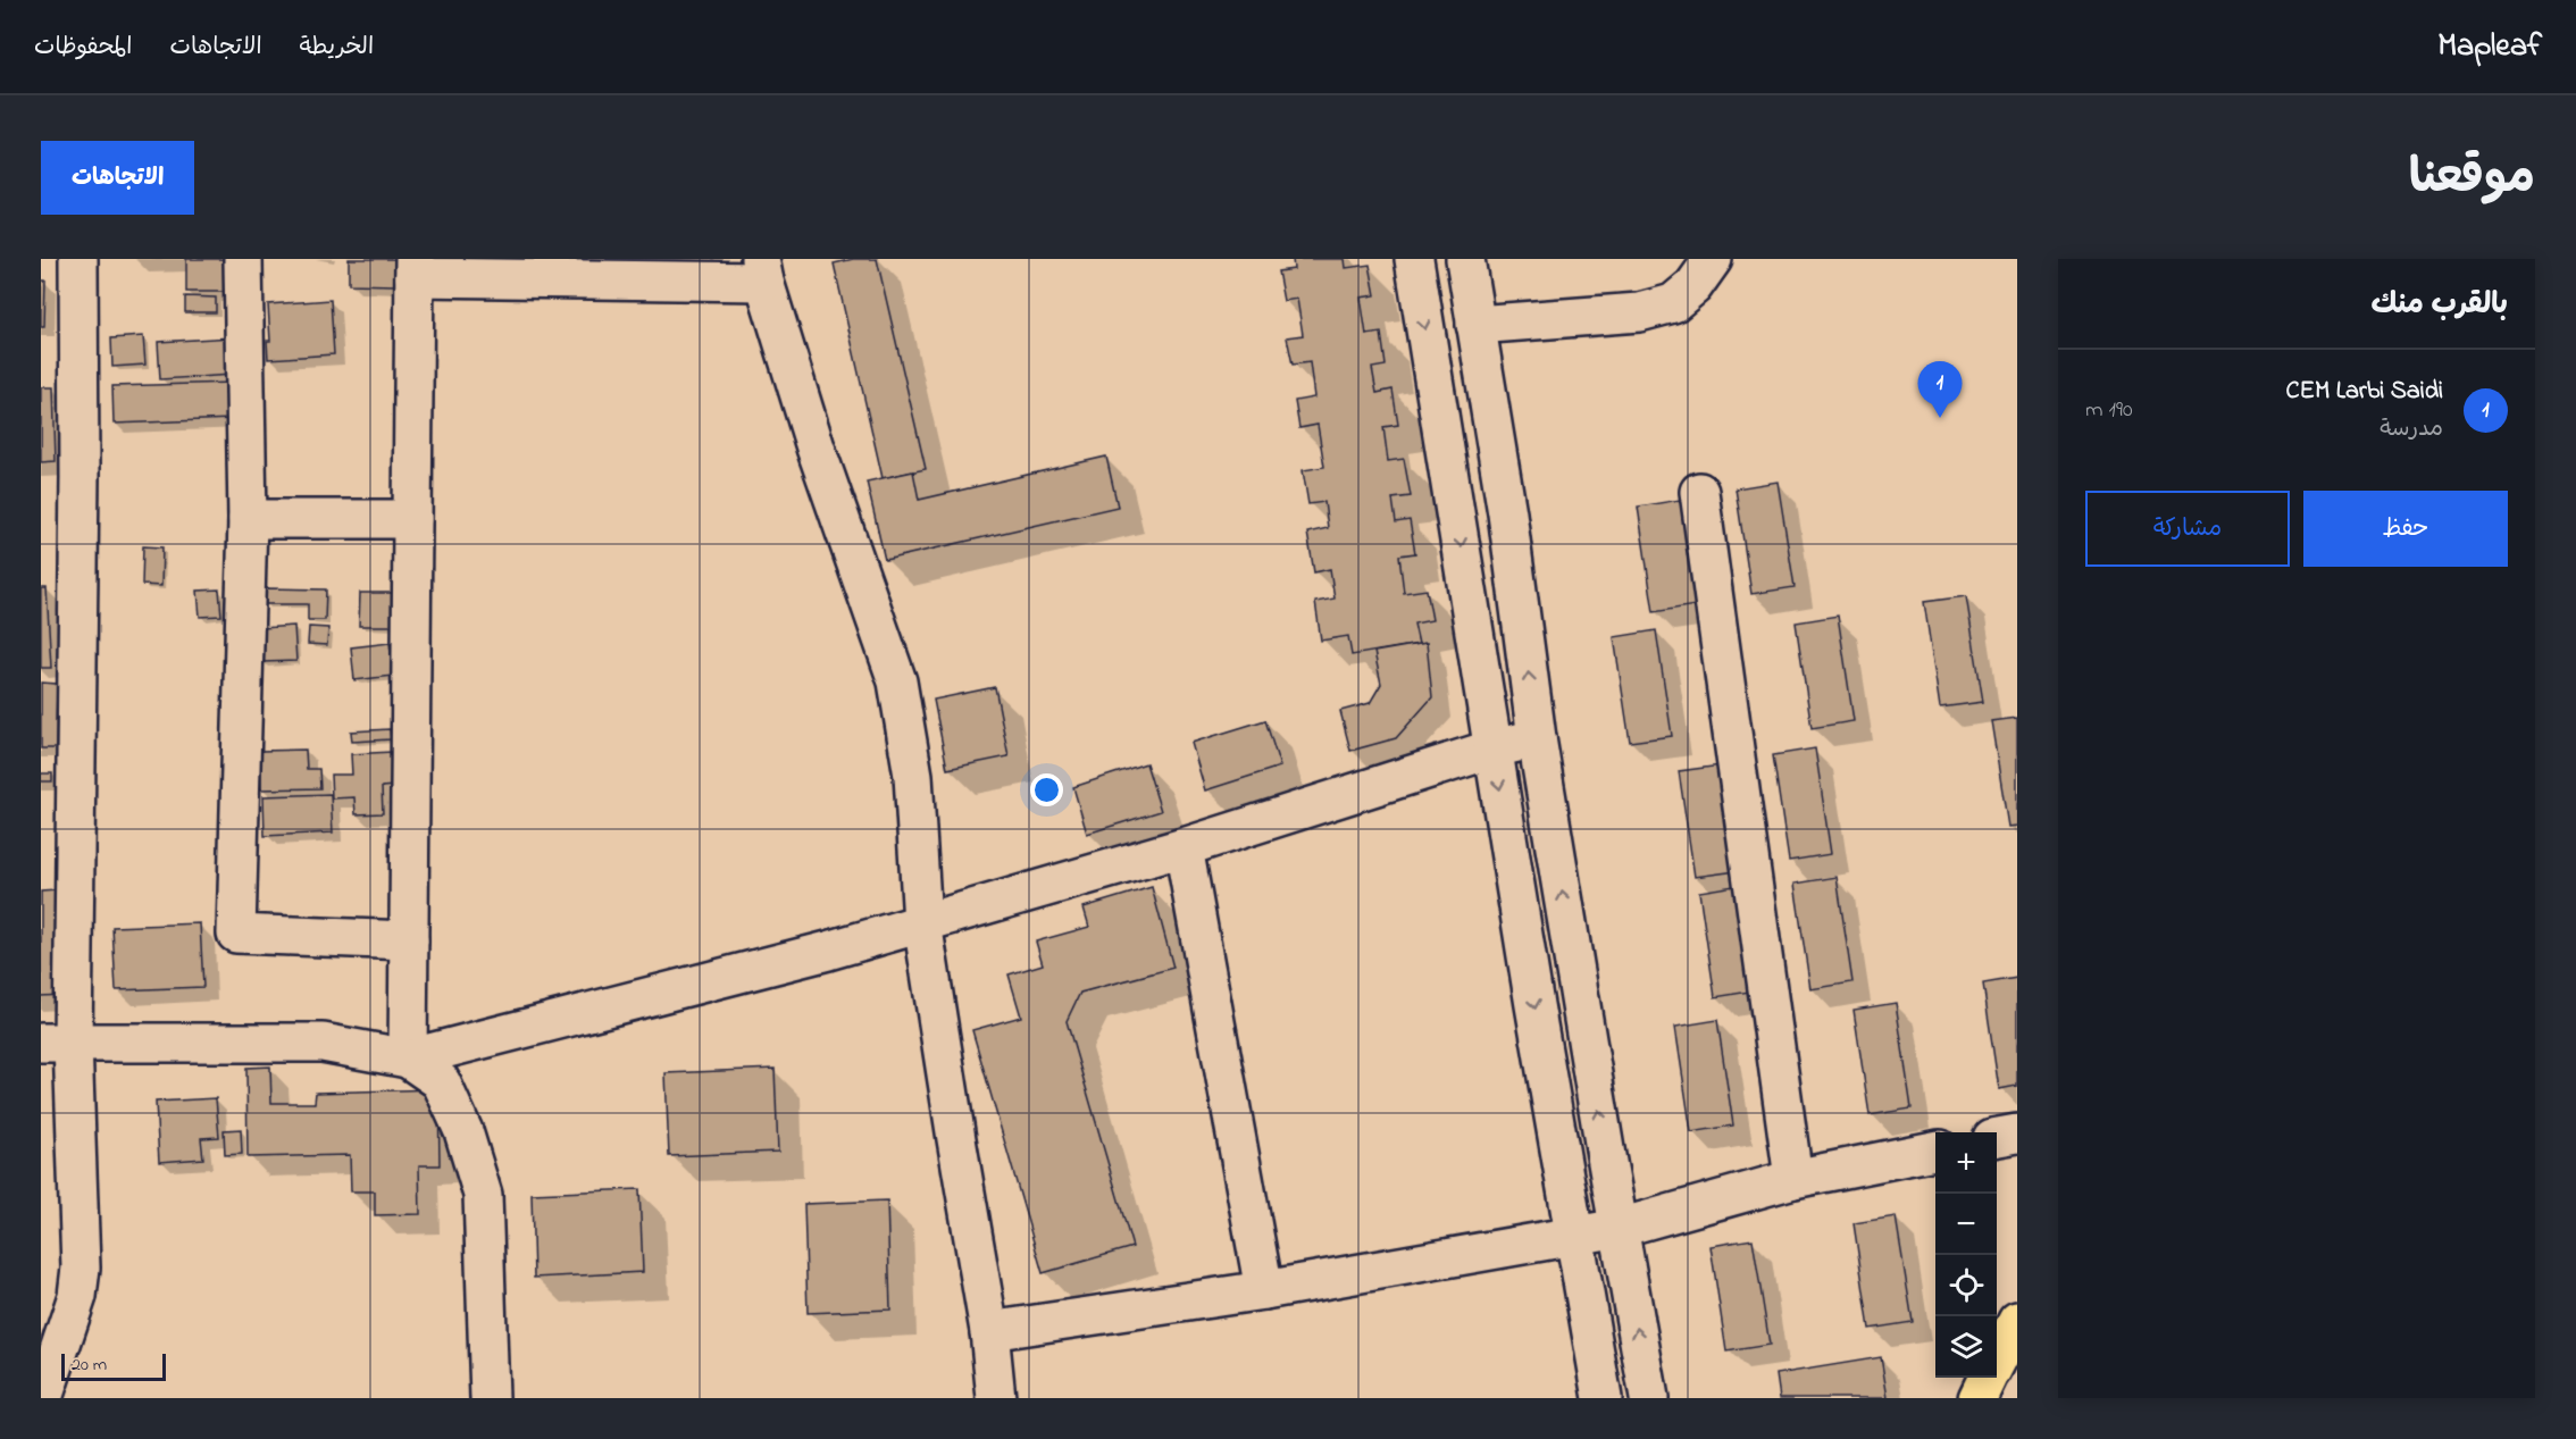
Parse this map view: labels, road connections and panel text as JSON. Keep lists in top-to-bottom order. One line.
{"scale_bar":"20 m","page":{"header":"Mapleaf","nav":["الخريطة","الاتجاهات","المحفوظات"],"title":"موقعنا","buttons":["الاتجاهات",["حفظ","مشاركة"]],"heading":"بالقرب منك","list":[{"mark":"1","name":"CEM Larbi Saidi","note":"مدرسة","value":"190 m"}],"pins":"1","map_buttons":["+","−"],"scale":"20 m"}}
